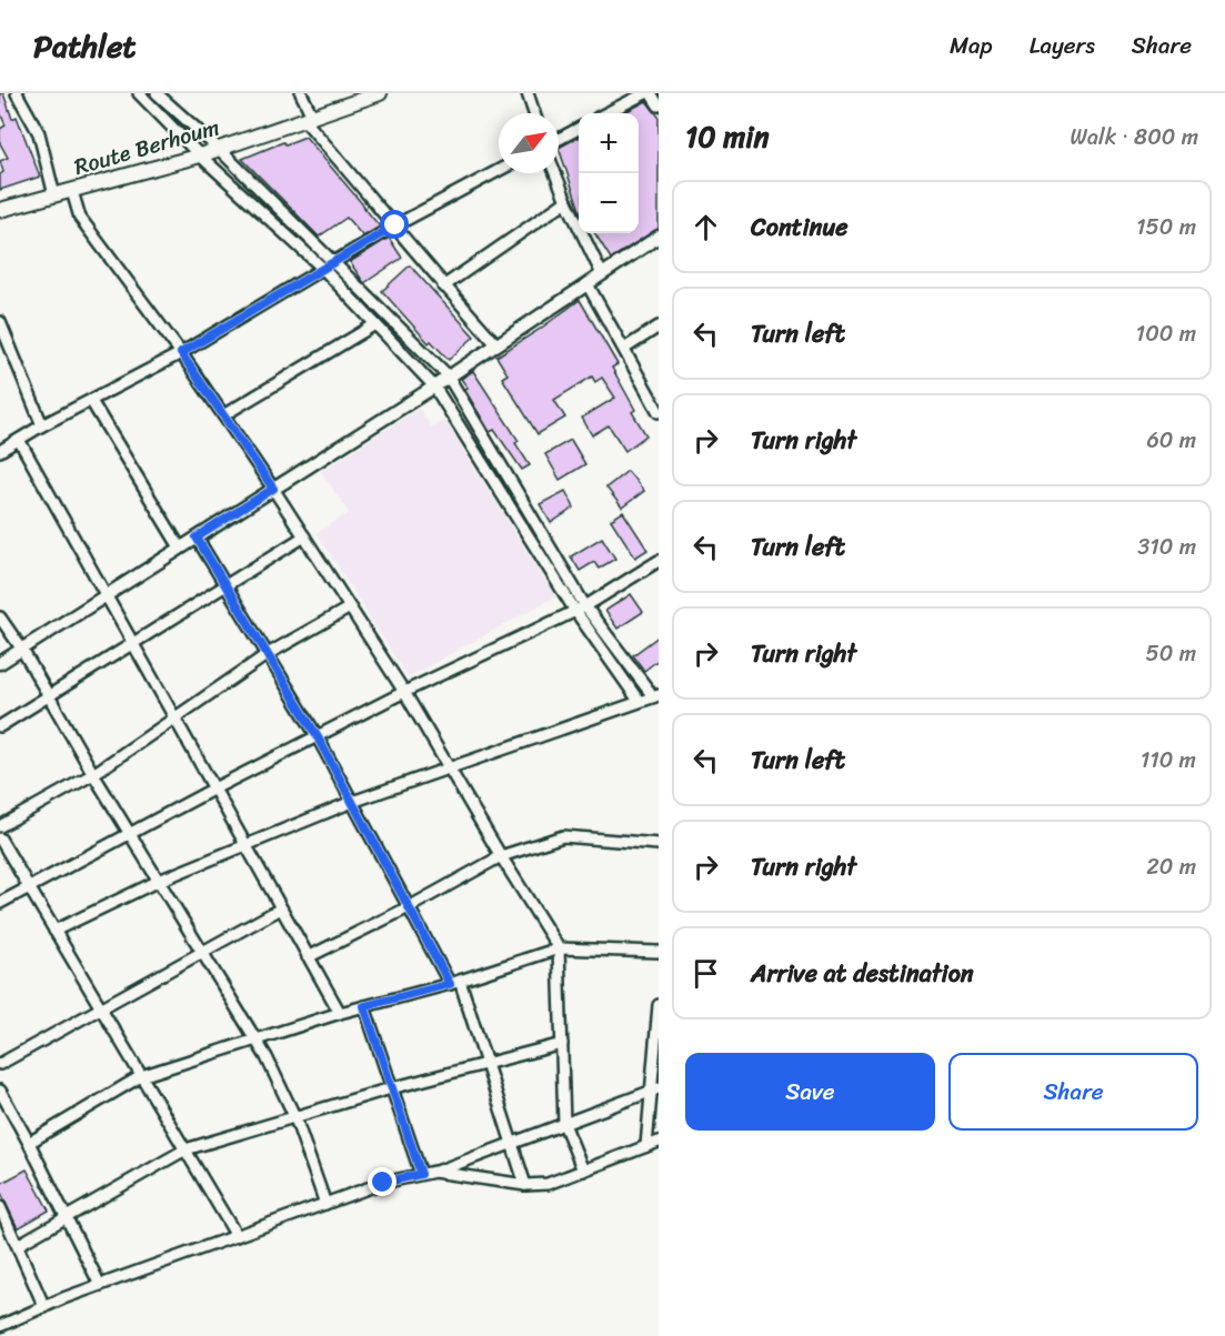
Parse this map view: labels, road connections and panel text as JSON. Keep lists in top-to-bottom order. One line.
{"streets":{"main road":["Route Berhoum"]},"north":"top right","page":{"header":"Pathlet","nav":["Map","Layers","Share"],"heading":["10 min","Walk · 800 m"],"map_buttons":["+","−"],"list":[["Continue","150 m"],["Turn left","100 m"],["Turn right","60 m"],["Turn left","310 m"],["Turn right","50 m"],["Turn left","110 m"],["Turn right","20 m"],"Arrive at destination"],"buttons":["Save","Share"]}}
